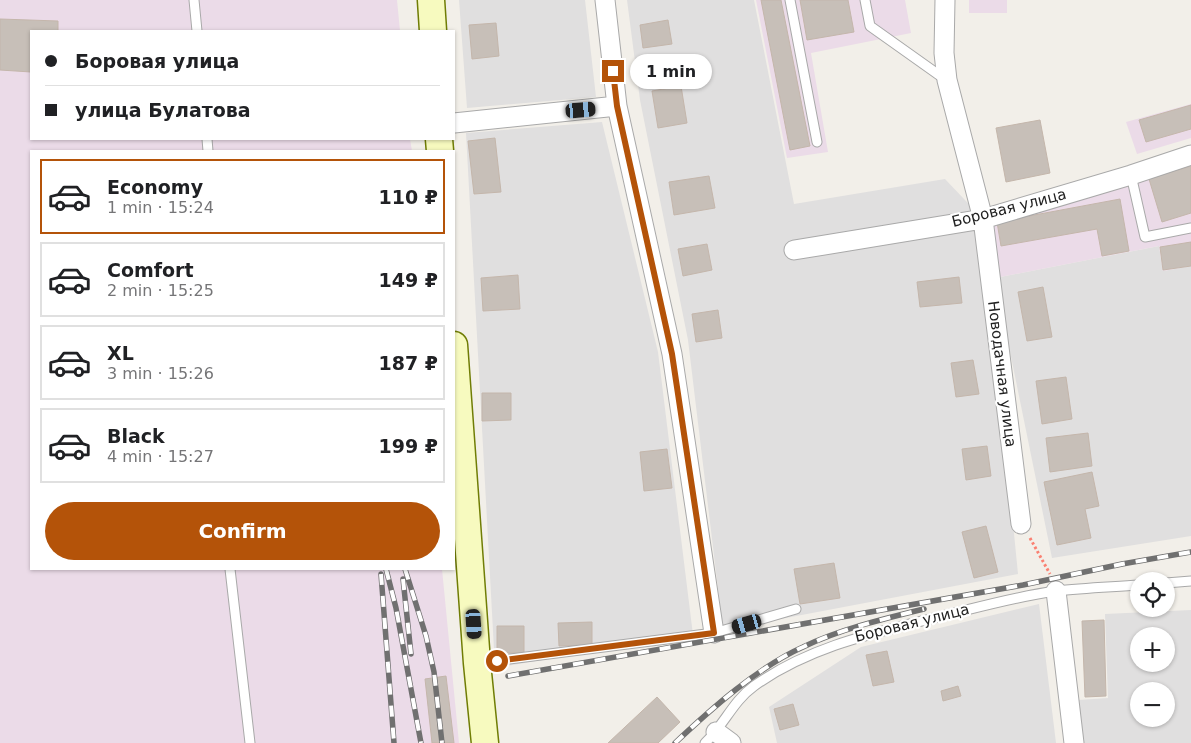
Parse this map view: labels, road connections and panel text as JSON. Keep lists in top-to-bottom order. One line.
{"streets":{"street":["Боровая улица","Новодачная улица"]},"crossings":[["Боровая улица","Новодачная улица"]],"page":{"banner":["Боровая улица","улица Булатова"],"bubble":"1 min","list":[{"name":"Economy","note":"1 min · 15:24","value":"110 ₽"},{"name":"Comfort","note":"2 min · 15:25","value":"149 ₽"},{"name":"XL","note":"3 min · 15:26","value":"187 ₽"},{"name":"Black","note":"4 min · 15:27","value":"199 ₽"}],"buttons":"Confirm","map_buttons":["+","−"]}}
